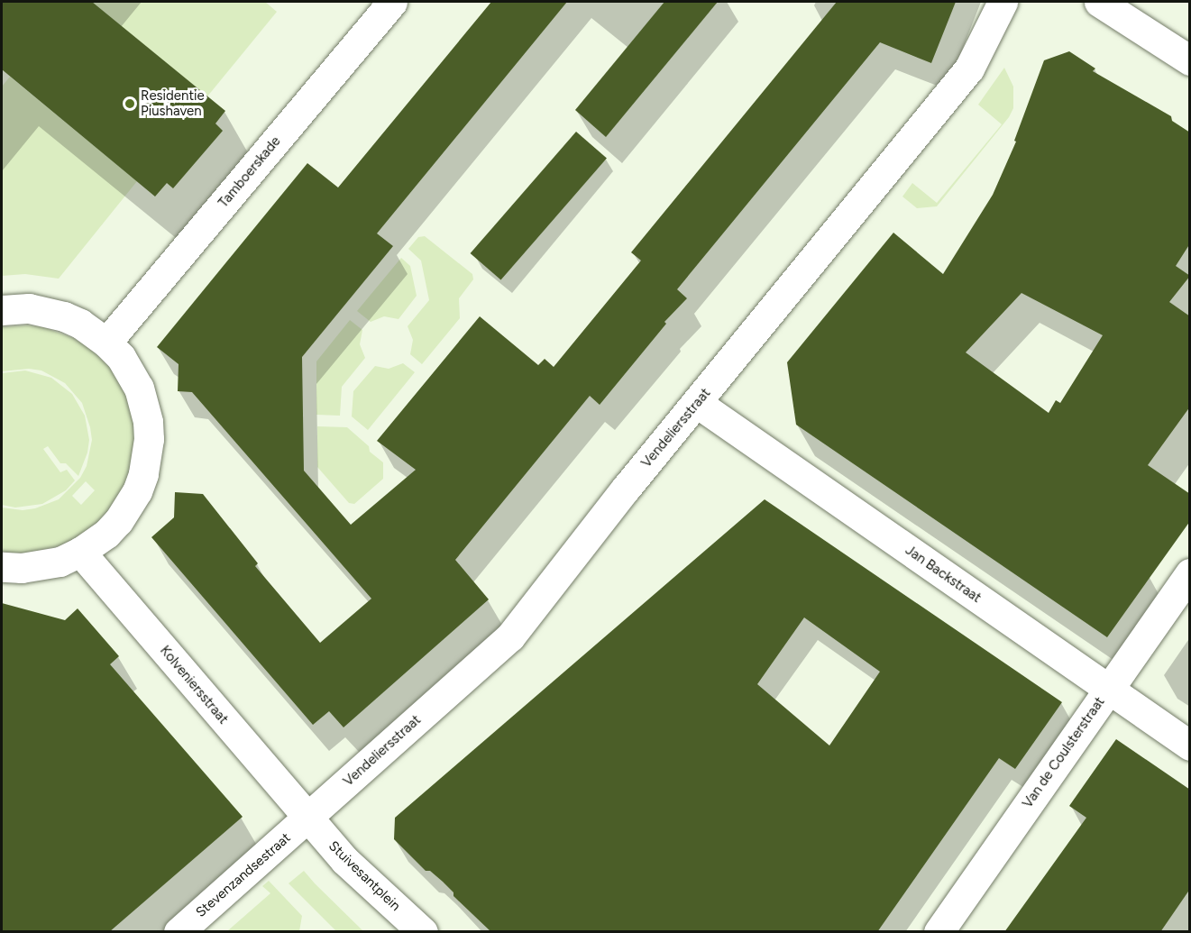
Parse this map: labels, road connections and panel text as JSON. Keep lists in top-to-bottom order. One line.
{"streets":{"street":["Tamboerskade","Vendeliersstraat","Jan Backstraat","Kolveniersstraat","Van de Coulsterstraat","Stevenzandsestraat","Stuivesantplein"]},"crossings":[["Vendeliersstraat","Jan Backstraat"],["Vendeliersstraat","Kolveniersstraat"],["Vendeliersstraat","Stevenzandsestraat"],["Vendeliersstraat","Stuivesantplein"],["Jan Backstraat","Van de Coulsterstraat"],["Kolveniersstraat","Stevenzandsestraat"],["Kolveniersstraat","Stuivesantplein"],["Stevenzandsestraat","Stuivesantplein"]],"places":["Residentie Piushaven"]}
